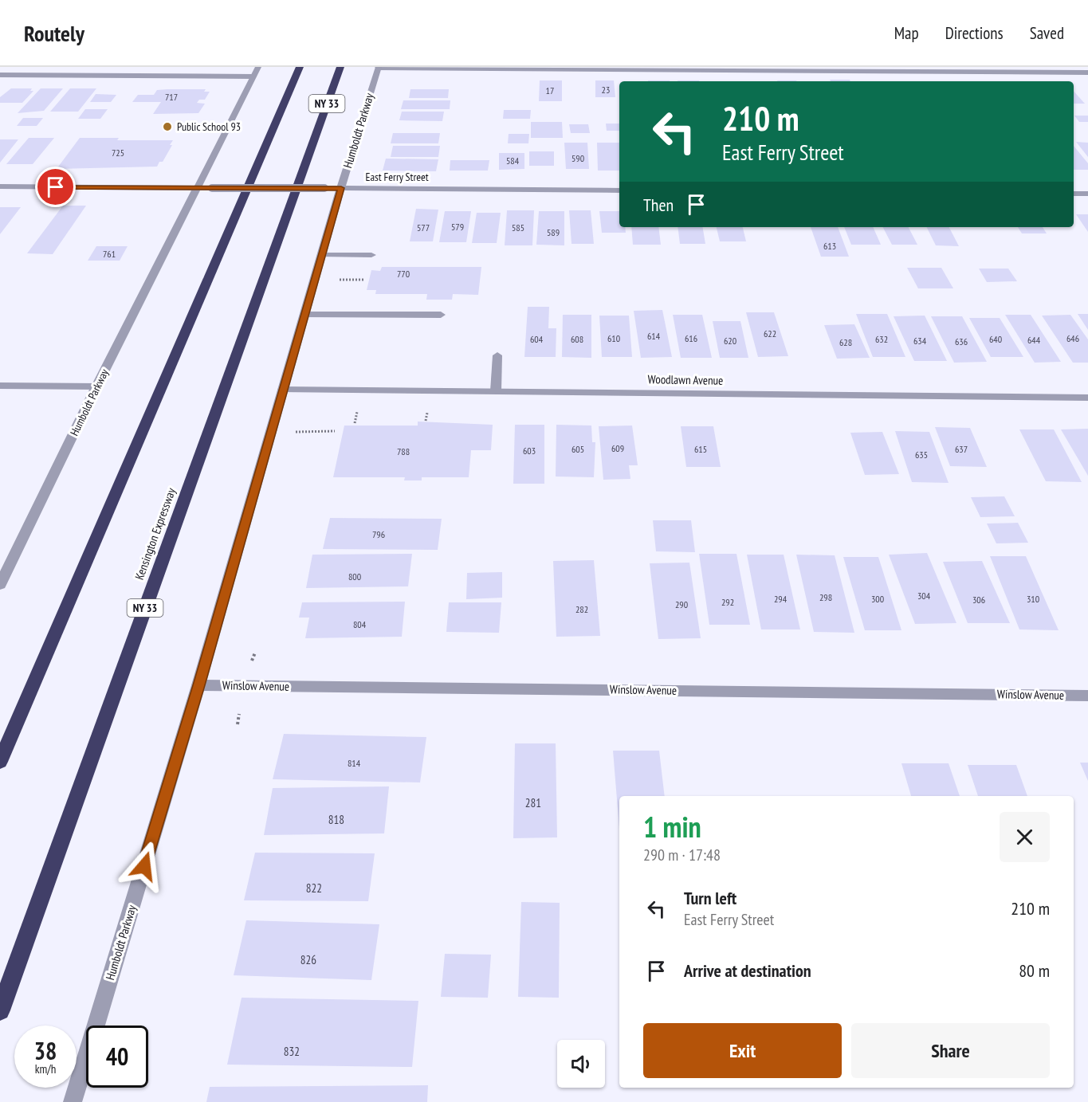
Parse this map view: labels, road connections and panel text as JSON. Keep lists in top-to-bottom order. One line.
{"streets":{"highway":["NY 33","Kensington Expressway"],"street":["Humboldt Parkway","East Ferry Street","Woodlawn Avenue","Winslow Avenue"]},"crossings":[["Humboldt Parkway","East Ferry Street"],["Humboldt Parkway","Woodlawn Avenue"],["Humboldt Parkway","Winslow Avenue"]],"places":["Public School 93"],"house_numbers":["23","17","717","725","590","584","579","577","585","589","613","761","770","622","614","610","616","646","604","608","632","640","644","620","634","636","628","609","605","615","637","603","788","635","796","800","304","298","294","300","310","306","292","290","282","804","814","281","818","822","826","832"],"page":{"header":"Routely","nav":["Map","Directions","Saved"],"turn":["210 m","East Ferry Street"],"then":"Then","heading":["1 min","290 m · 17:48"],"list":[{"name":"Turn left","note":"East Ferry Street","value":"210 m"},{"name":"Arrive at destination","value":"80 m"}],"buttons":["Exit","Share"],"speed":"38 km/h","limit":"40"}}
